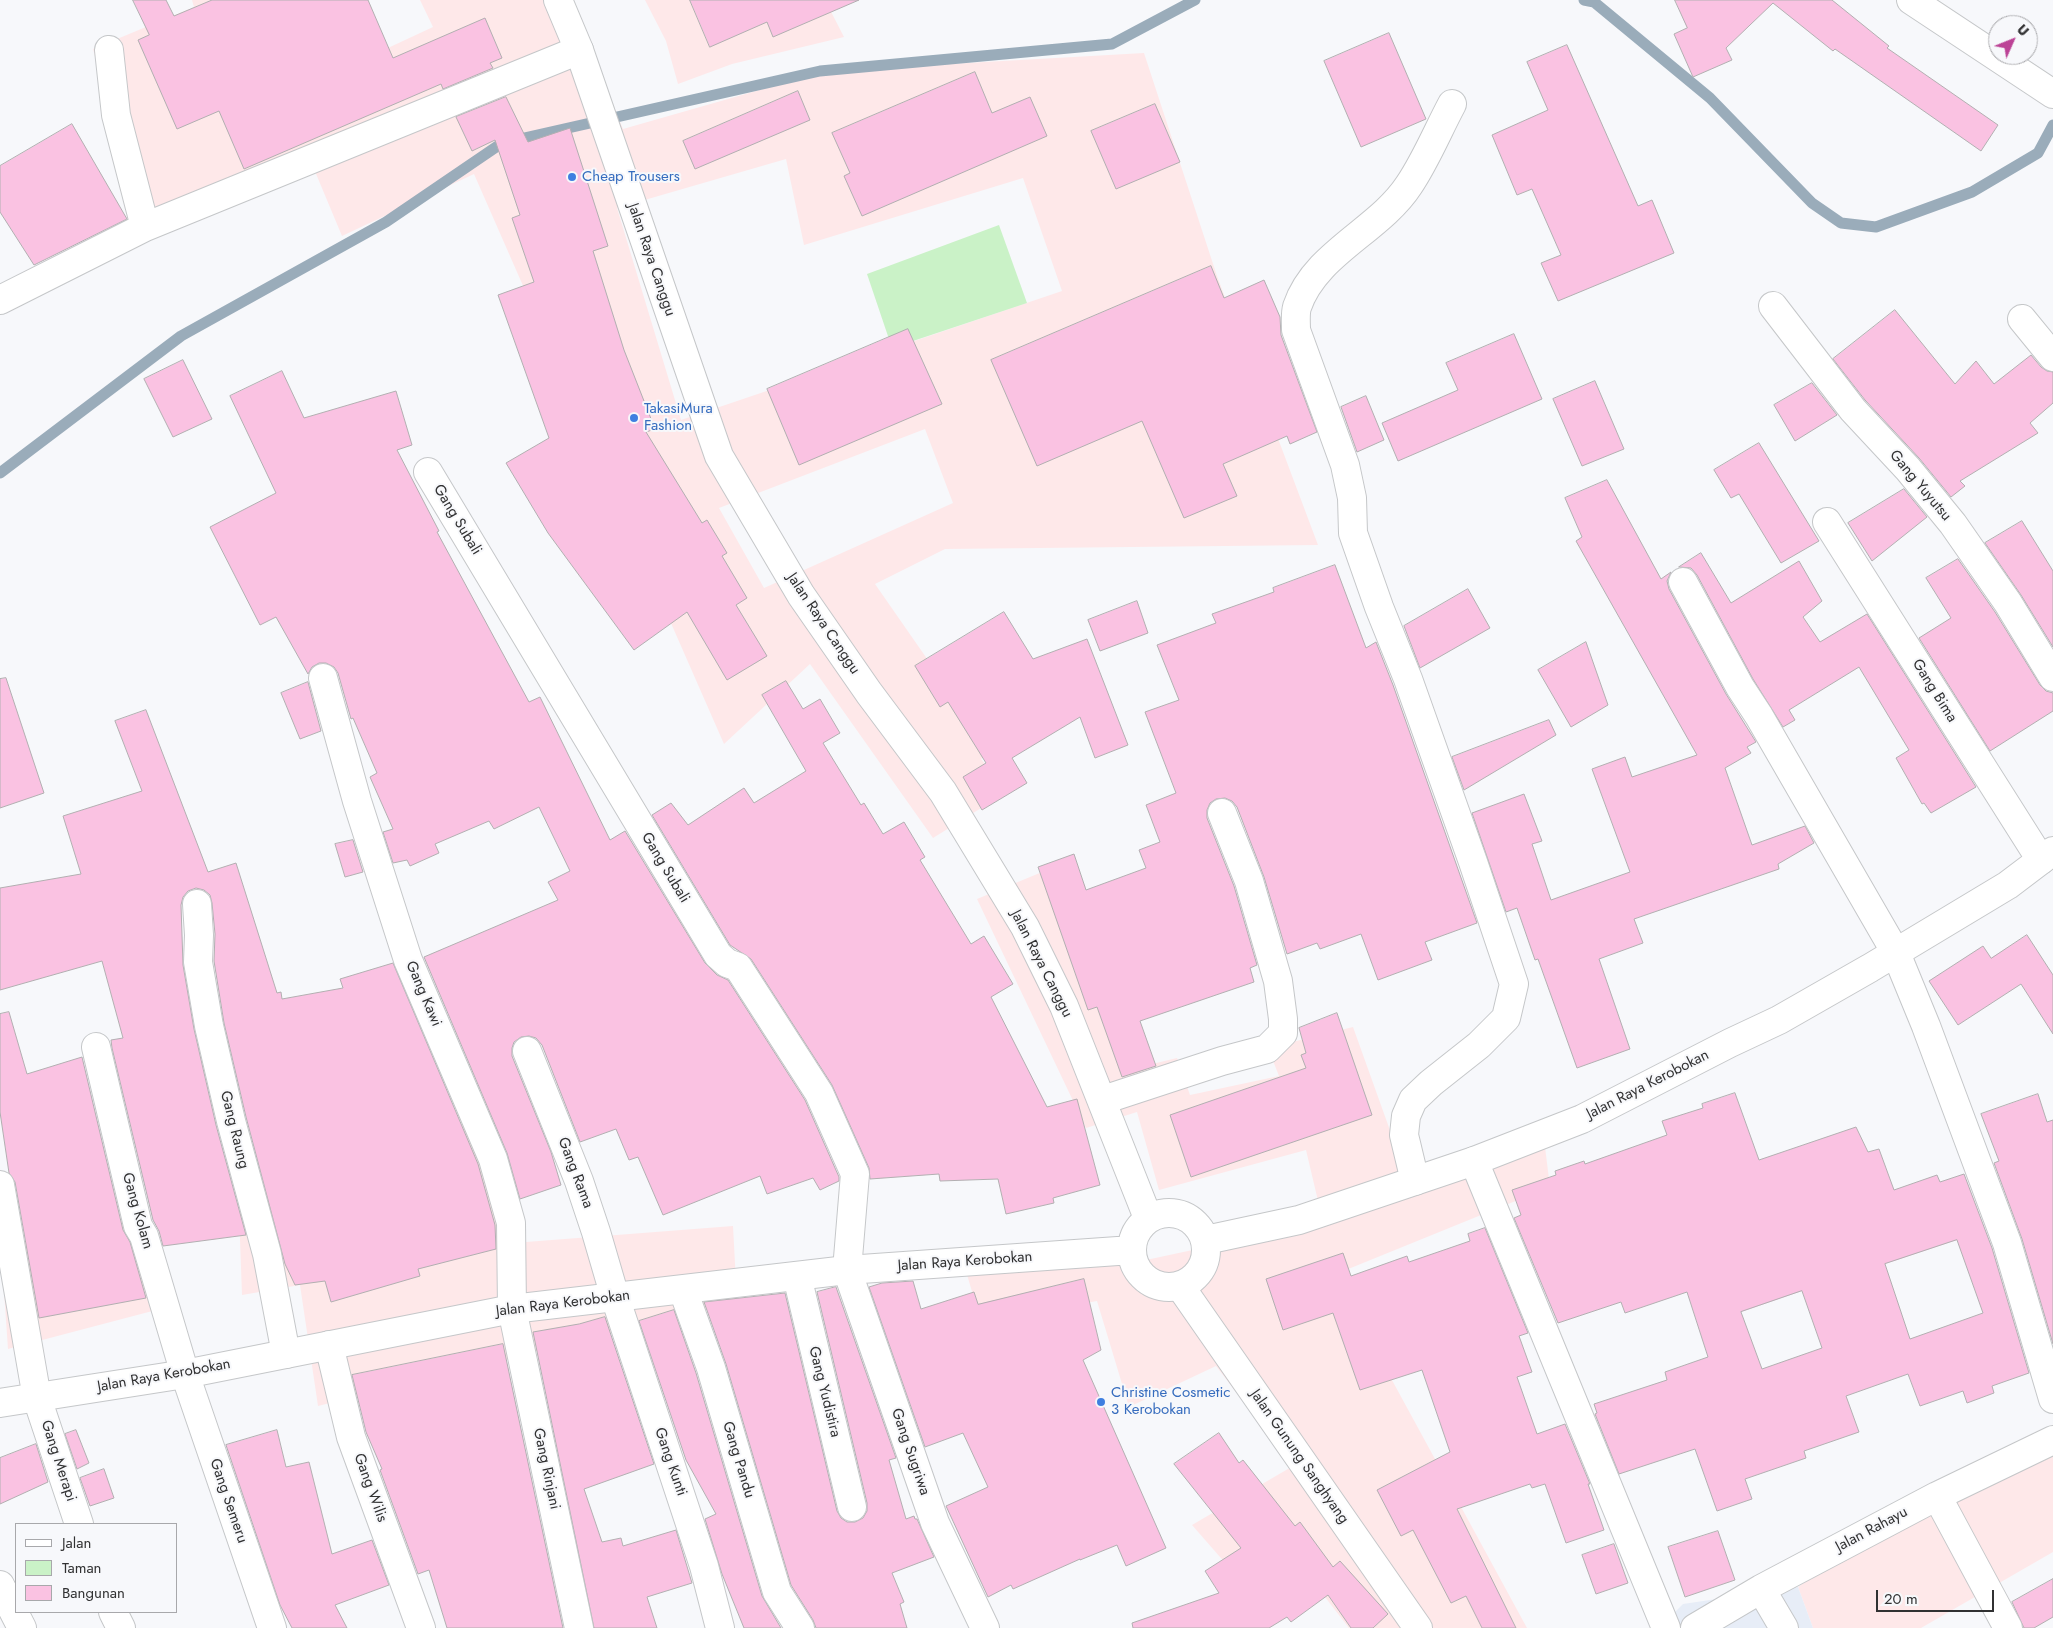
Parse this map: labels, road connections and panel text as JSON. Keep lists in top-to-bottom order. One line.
{"streets":{"street":["Jalan Raya Canggu","Gang Yuyutsu","Gang Subali","Gang Bima","Gang Kawi","Jalan Raya Kerobokan","Gang Raung","Gang Rama","Gang Kolam","Gang Yudistira","Gang Sugriwa","Jalan Gunung Sanghyang","Gang Pandu","Gang Merapi","Gang Kunti","Gang Rinjani","Gang Wilis","Gang Semeru","Jalan Rahayu"]},"crossings":[["Jalan Raya Canggu","Jalan Raya Kerobokan"],["Jalan Raya Canggu","Jalan Gunung Sanghyang"],["Gang Subali","Jalan Raya Kerobokan"],["Gang Subali","Gang Sugriwa"],["Gang Bima","Jalan Raya Kerobokan"],["Gang Kawi","Jalan Raya Kerobokan"],["Gang Kawi","Gang Rinjani"],["Jalan Raya Kerobokan","Gang Raung"],["Jalan Raya Kerobokan","Gang Rama"],["Jalan Raya Kerobokan","Gang Kolam"],["Jalan Raya Kerobokan","Gang Yudistira"],["Jalan Raya Kerobokan","Gang Sugriwa"],["Jalan Raya Kerobokan","Jalan Gunung Sanghyang"],["Jalan Raya Kerobokan","Gang Pandu"],["Jalan Raya Kerobokan","Gang Merapi"],["Jalan Raya Kerobokan","Gang Kunti"],["Jalan Raya Kerobokan","Gang Rinjani"],["Jalan Raya Kerobokan","Gang Wilis"],["Jalan Raya Kerobokan","Gang Semeru"],["Gang Rama","Gang Kunti"],["Gang Kolam","Gang Semeru"]],"places":["Cheap Trousers","TakasiMura Fashion","Christine Cosmetic 3 Kerobokan"],"legend":["Jalan","Taman","Bangunan"],"scale_bar":"20 m","north":"top right"}
